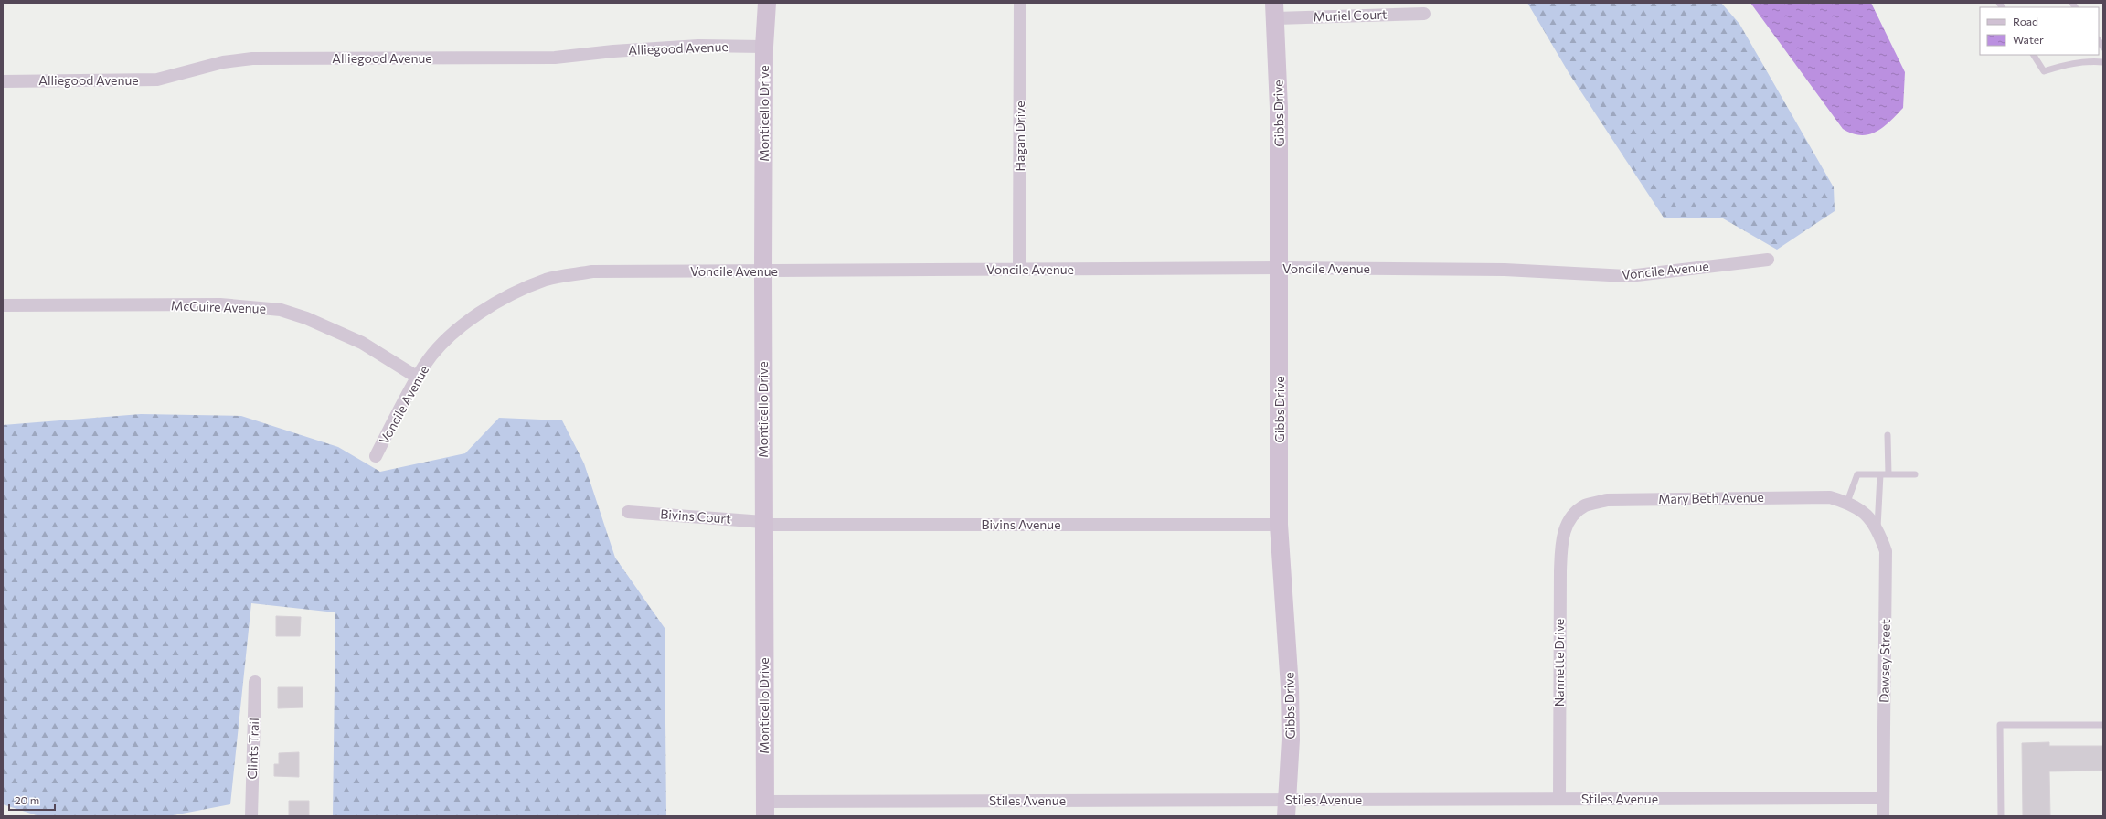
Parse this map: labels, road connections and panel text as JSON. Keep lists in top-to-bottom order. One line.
{"streets":{"street":["Muriel Court","Alliegood Avenue","Monticello Drive","Gibbs Drive","Hagan Drive","Voncile Avenue","McGuire Avenue","Mary Beth Avenue","Bivins Court","Bivins Avenue","Dawsey Street","Nannette Drive","Clints Trail","Stiles Avenue"]},"crossings":[["Muriel Court","Gibbs Drive"],["Alliegood Avenue","Monticello Drive"],["Monticello Drive","Voncile Avenue"],["Monticello Drive","Bivins Court"],["Monticello Drive","Bivins Avenue"],["Monticello Drive","Stiles Avenue"],["Gibbs Drive","Voncile Avenue"],["Gibbs Drive","Bivins Avenue"],["Gibbs Drive","Stiles Avenue"],["Hagan Drive","Voncile Avenue"],["Voncile Avenue","McGuire Avenue"],["Mary Beth Avenue","Dawsey Street"],["Mary Beth Avenue","Nannette Drive"],["Bivins Court","Bivins Avenue"],["Dawsey Street","Stiles Avenue"],["Nannette Drive","Stiles Avenue"]],"legend":["Road","Water"],"scale_bar":"20 m"}
